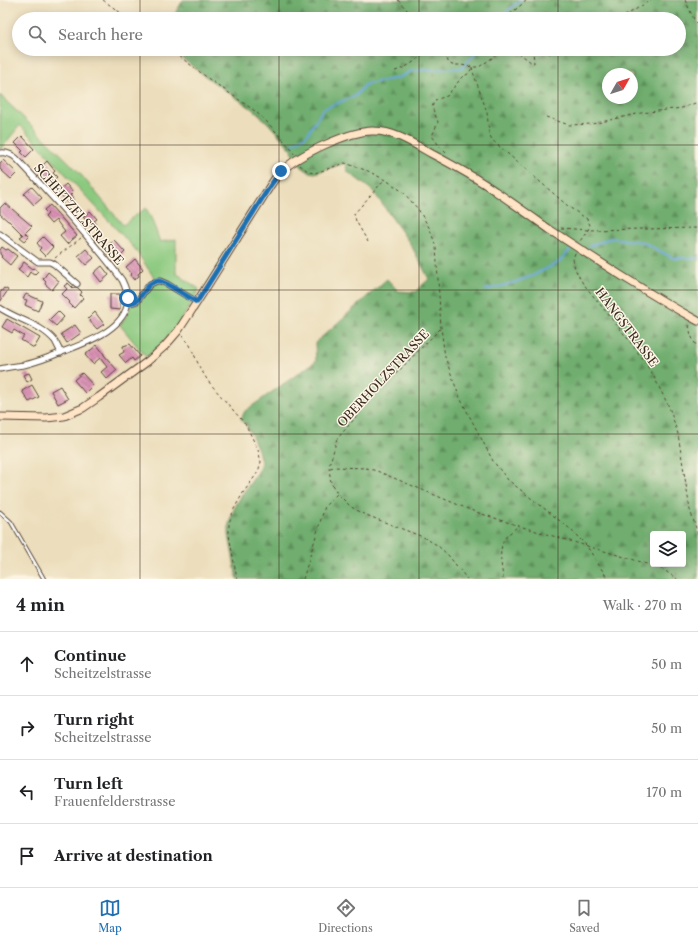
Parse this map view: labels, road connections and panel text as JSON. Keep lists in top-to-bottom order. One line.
{"streets":{"street":["SCHEITZELSTRASSE"],"path":["HANGSTRASSE","OBERHOLZSTRASSE"]},"north":"top right","page":{"search":"Search here","heading":["4 min","Walk · 270 m"],"list":[["Continue","Scheitzelstrasse","50 m"],["Turn right","Scheitzelstrasse","50 m"],["Turn left","Frauenfelderstrasse","170 m"],"Arrive at destination"],"nav":["Map","Directions","Saved"]}}
